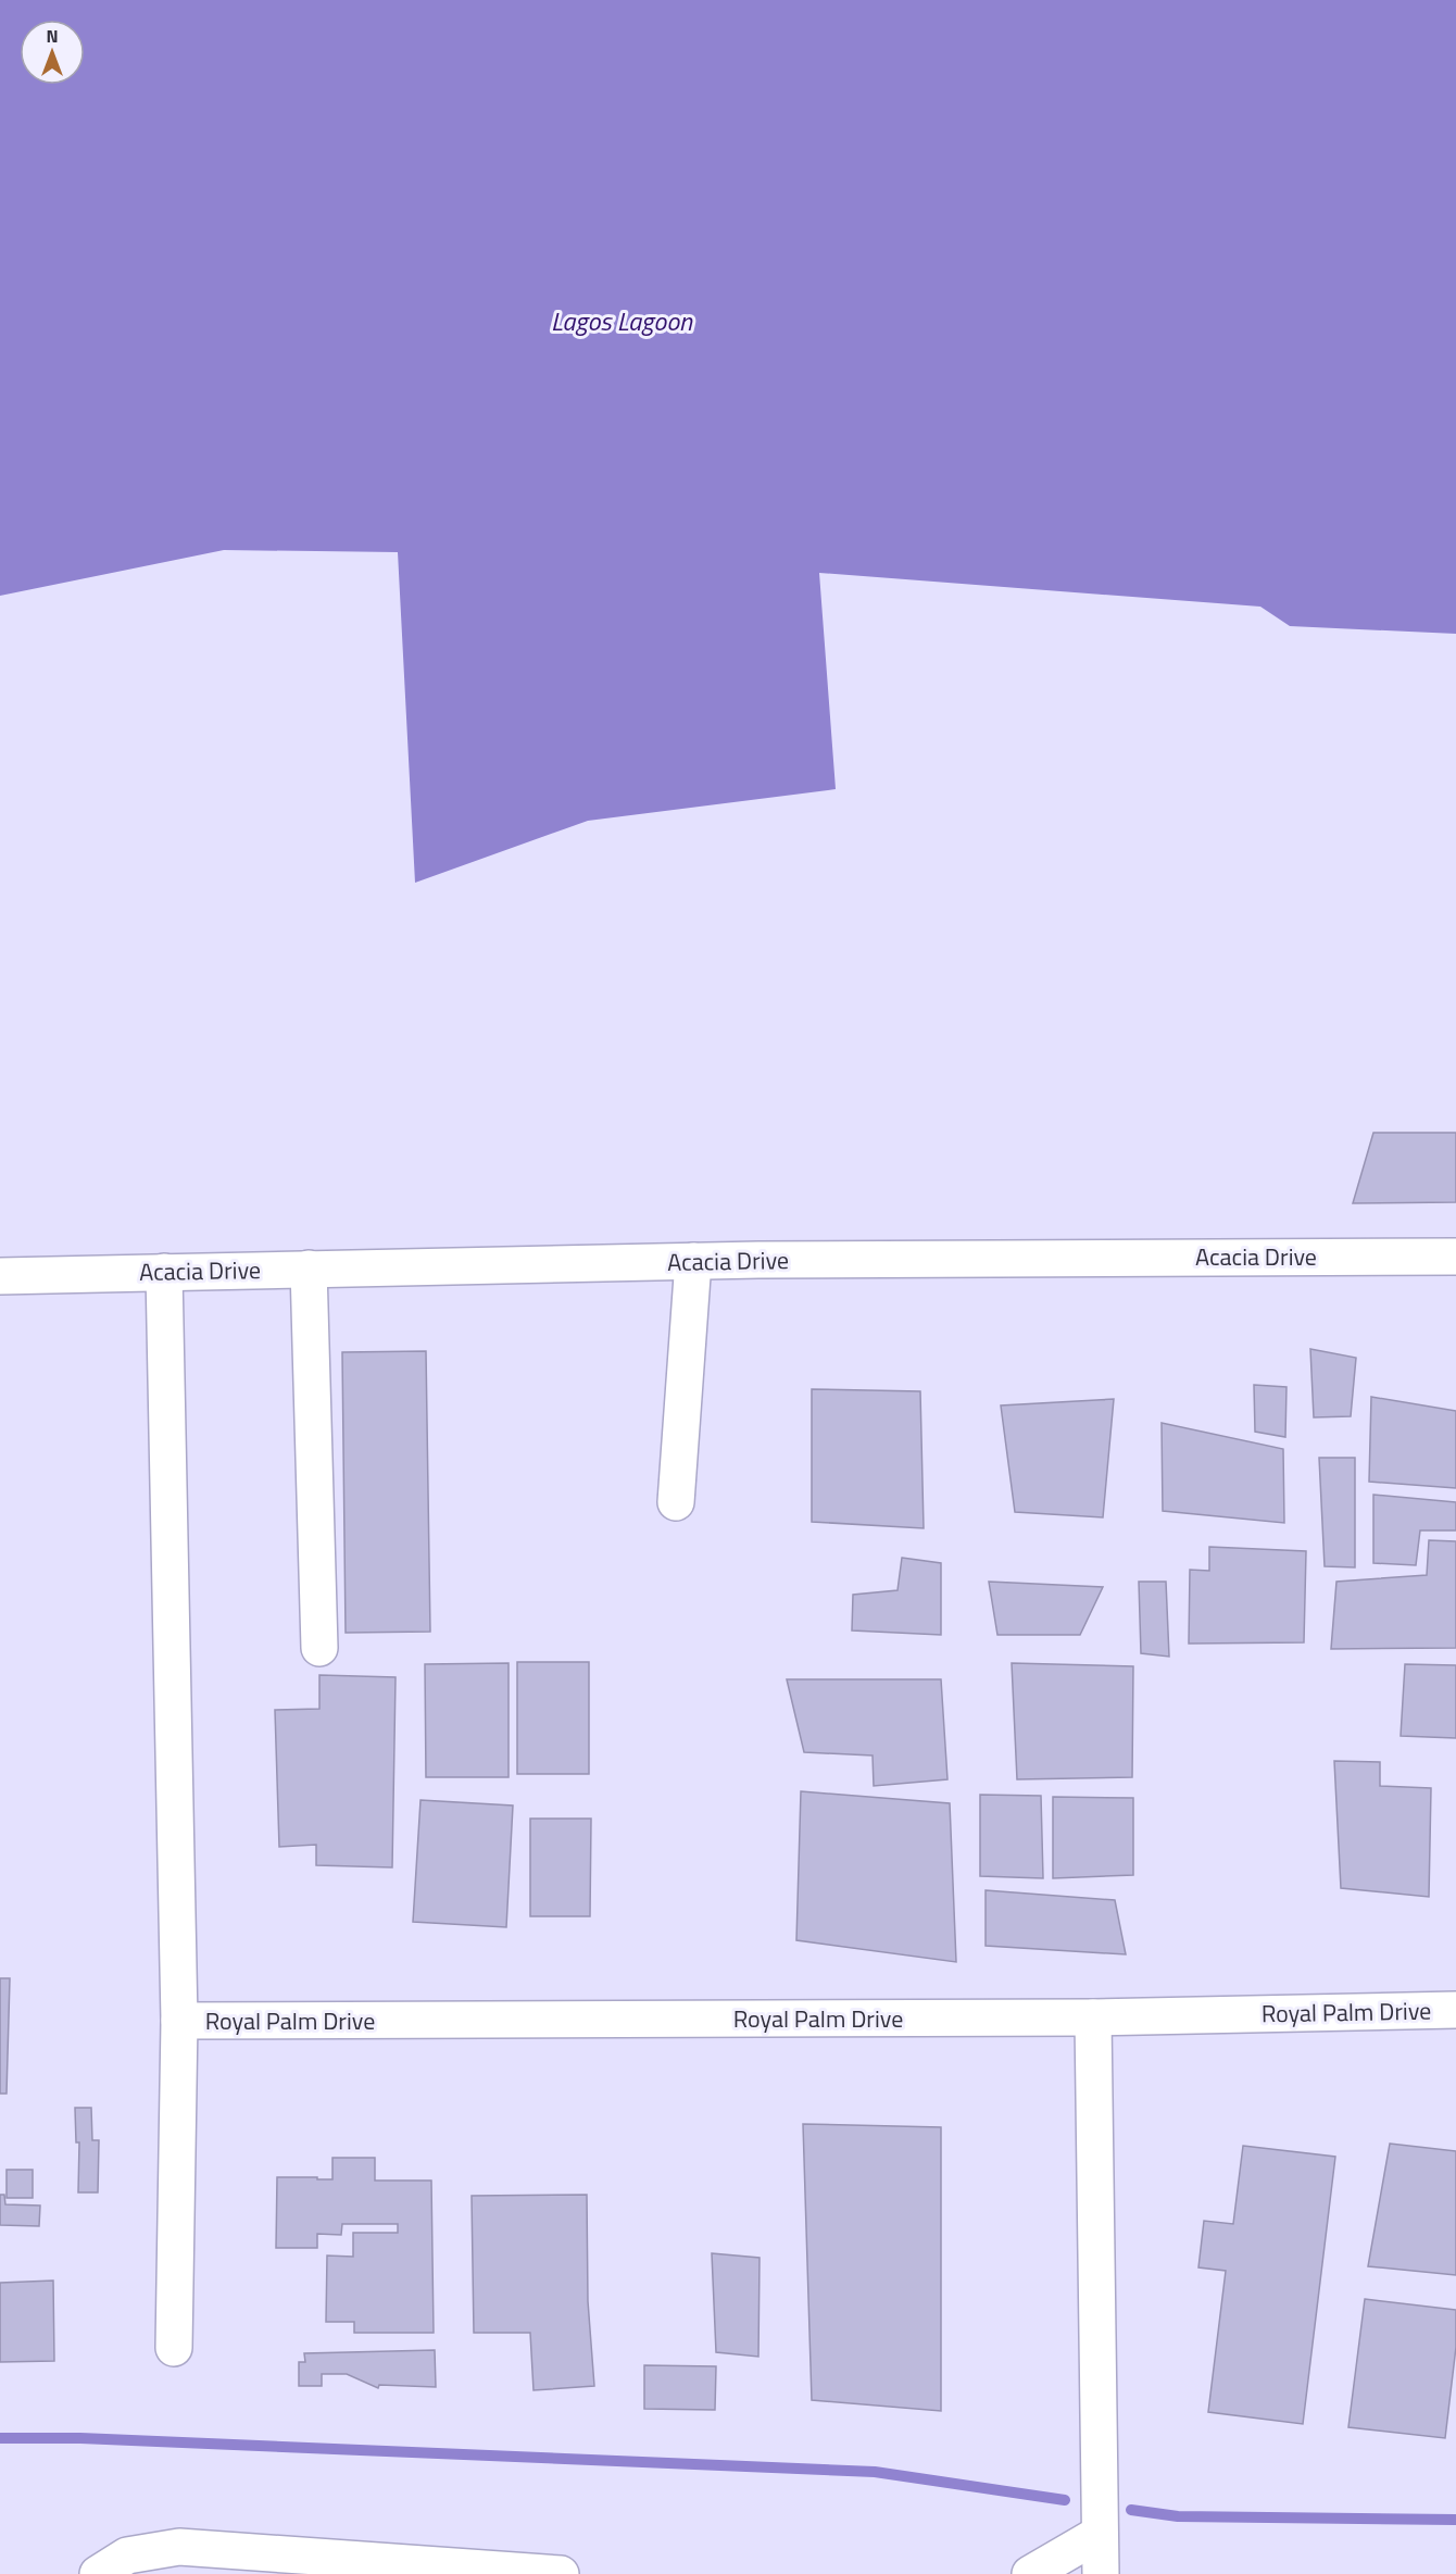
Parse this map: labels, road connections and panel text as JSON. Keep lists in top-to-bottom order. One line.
{"streets":{"street":["Acacia Drive","Royal Palm Drive"]},"water":["Lagos Lagoon"],"north":"top"}
